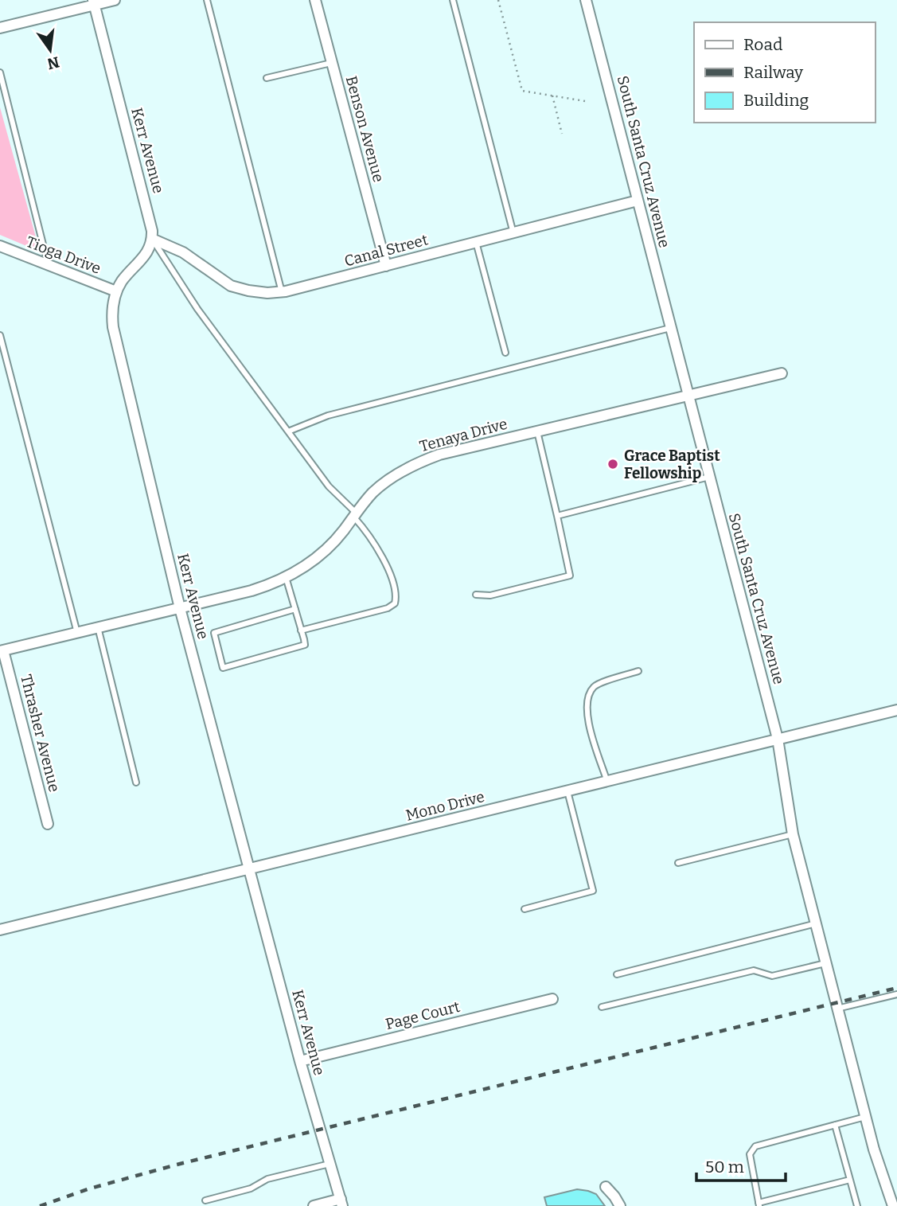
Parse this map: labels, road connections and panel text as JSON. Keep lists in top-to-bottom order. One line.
{"streets":{"street":["Benson Avenue","Kerr Avenue","South Santa Cruz Avenue","Canal Street","Tioga Drive","Tenaya Drive","Thrasher Avenue","Mono Drive","Page Court"]},"crossings":[["Benson Avenue","Canal Street"],["Kerr Avenue","Canal Street"],["Kerr Avenue","Tioga Drive"],["Kerr Avenue","Tenaya Drive"],["Kerr Avenue","Mono Drive"],["Kerr Avenue","Page Court"],["South Santa Cruz Avenue","Canal Street"],["South Santa Cruz Avenue","Tenaya Drive"],["South Santa Cruz Avenue","Mono Drive"],["Tenaya Drive","Thrasher Avenue"]],"places":["Grace Baptist Fellowship"],"legend":["Road","Railway","Building"],"scale_bar":"50 m","north":"bottom"}
